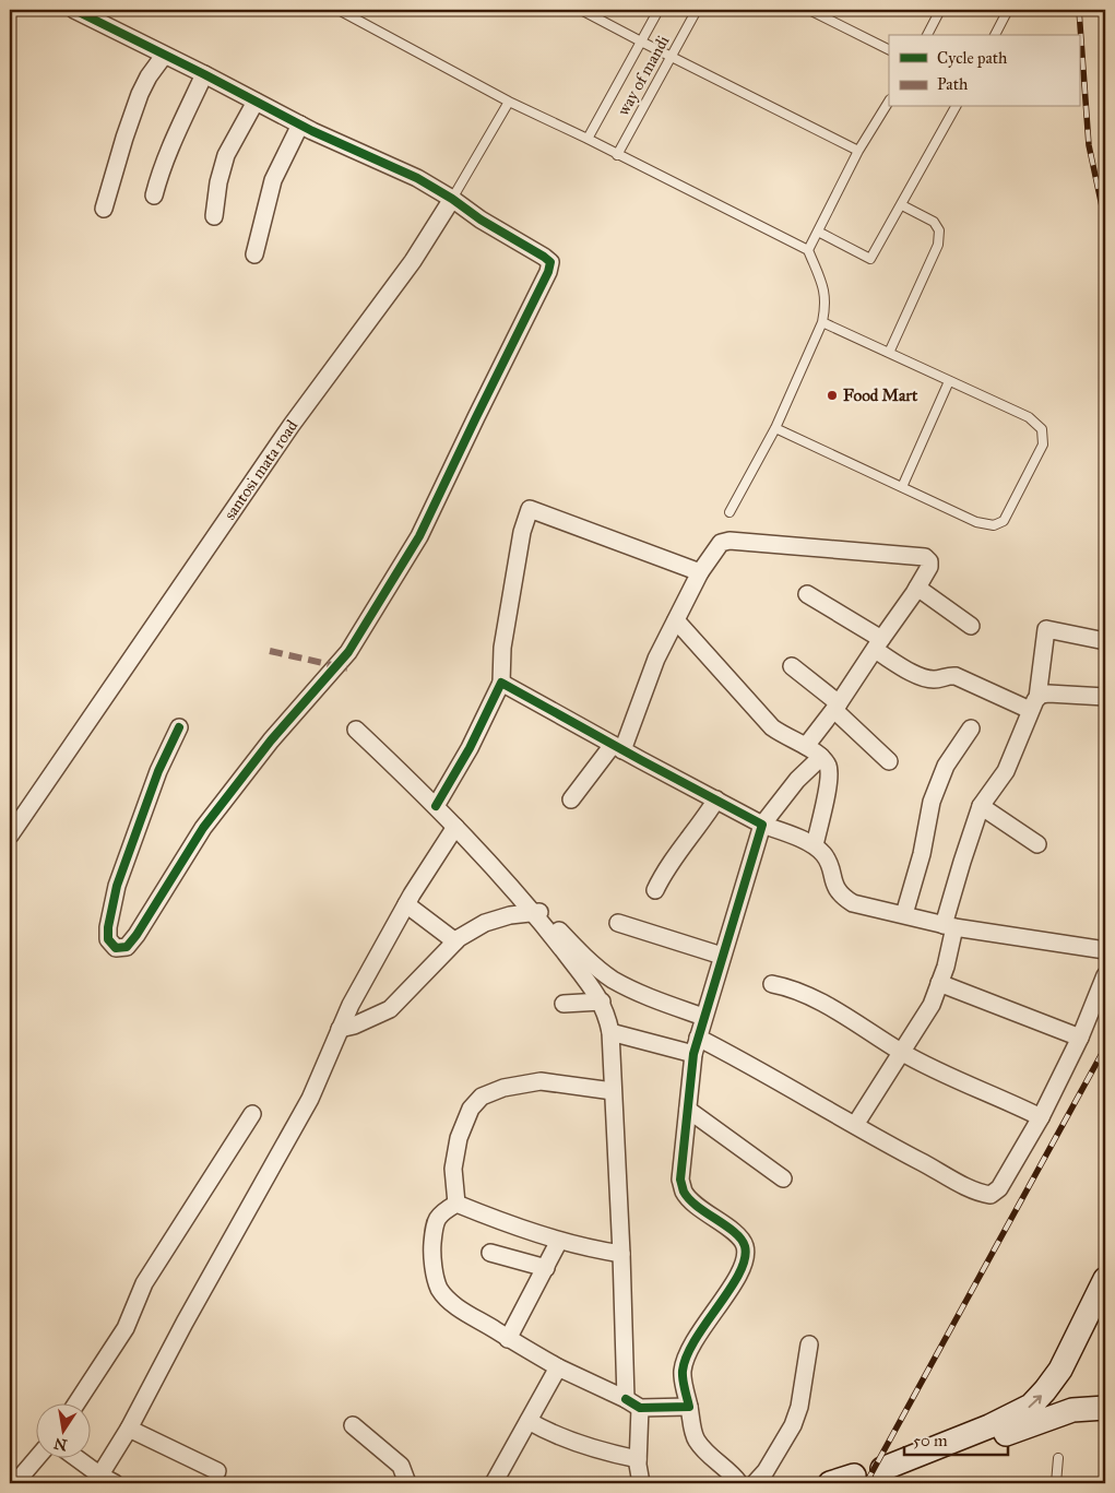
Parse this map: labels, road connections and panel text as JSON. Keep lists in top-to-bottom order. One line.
{"streets":{"street":["santosi mata road"],"lane":["way of mandi"]},"places":["Food Mart"],"legend":["Cycle path","Path"],"scale_bar":"50 m","north":"bottom"}
